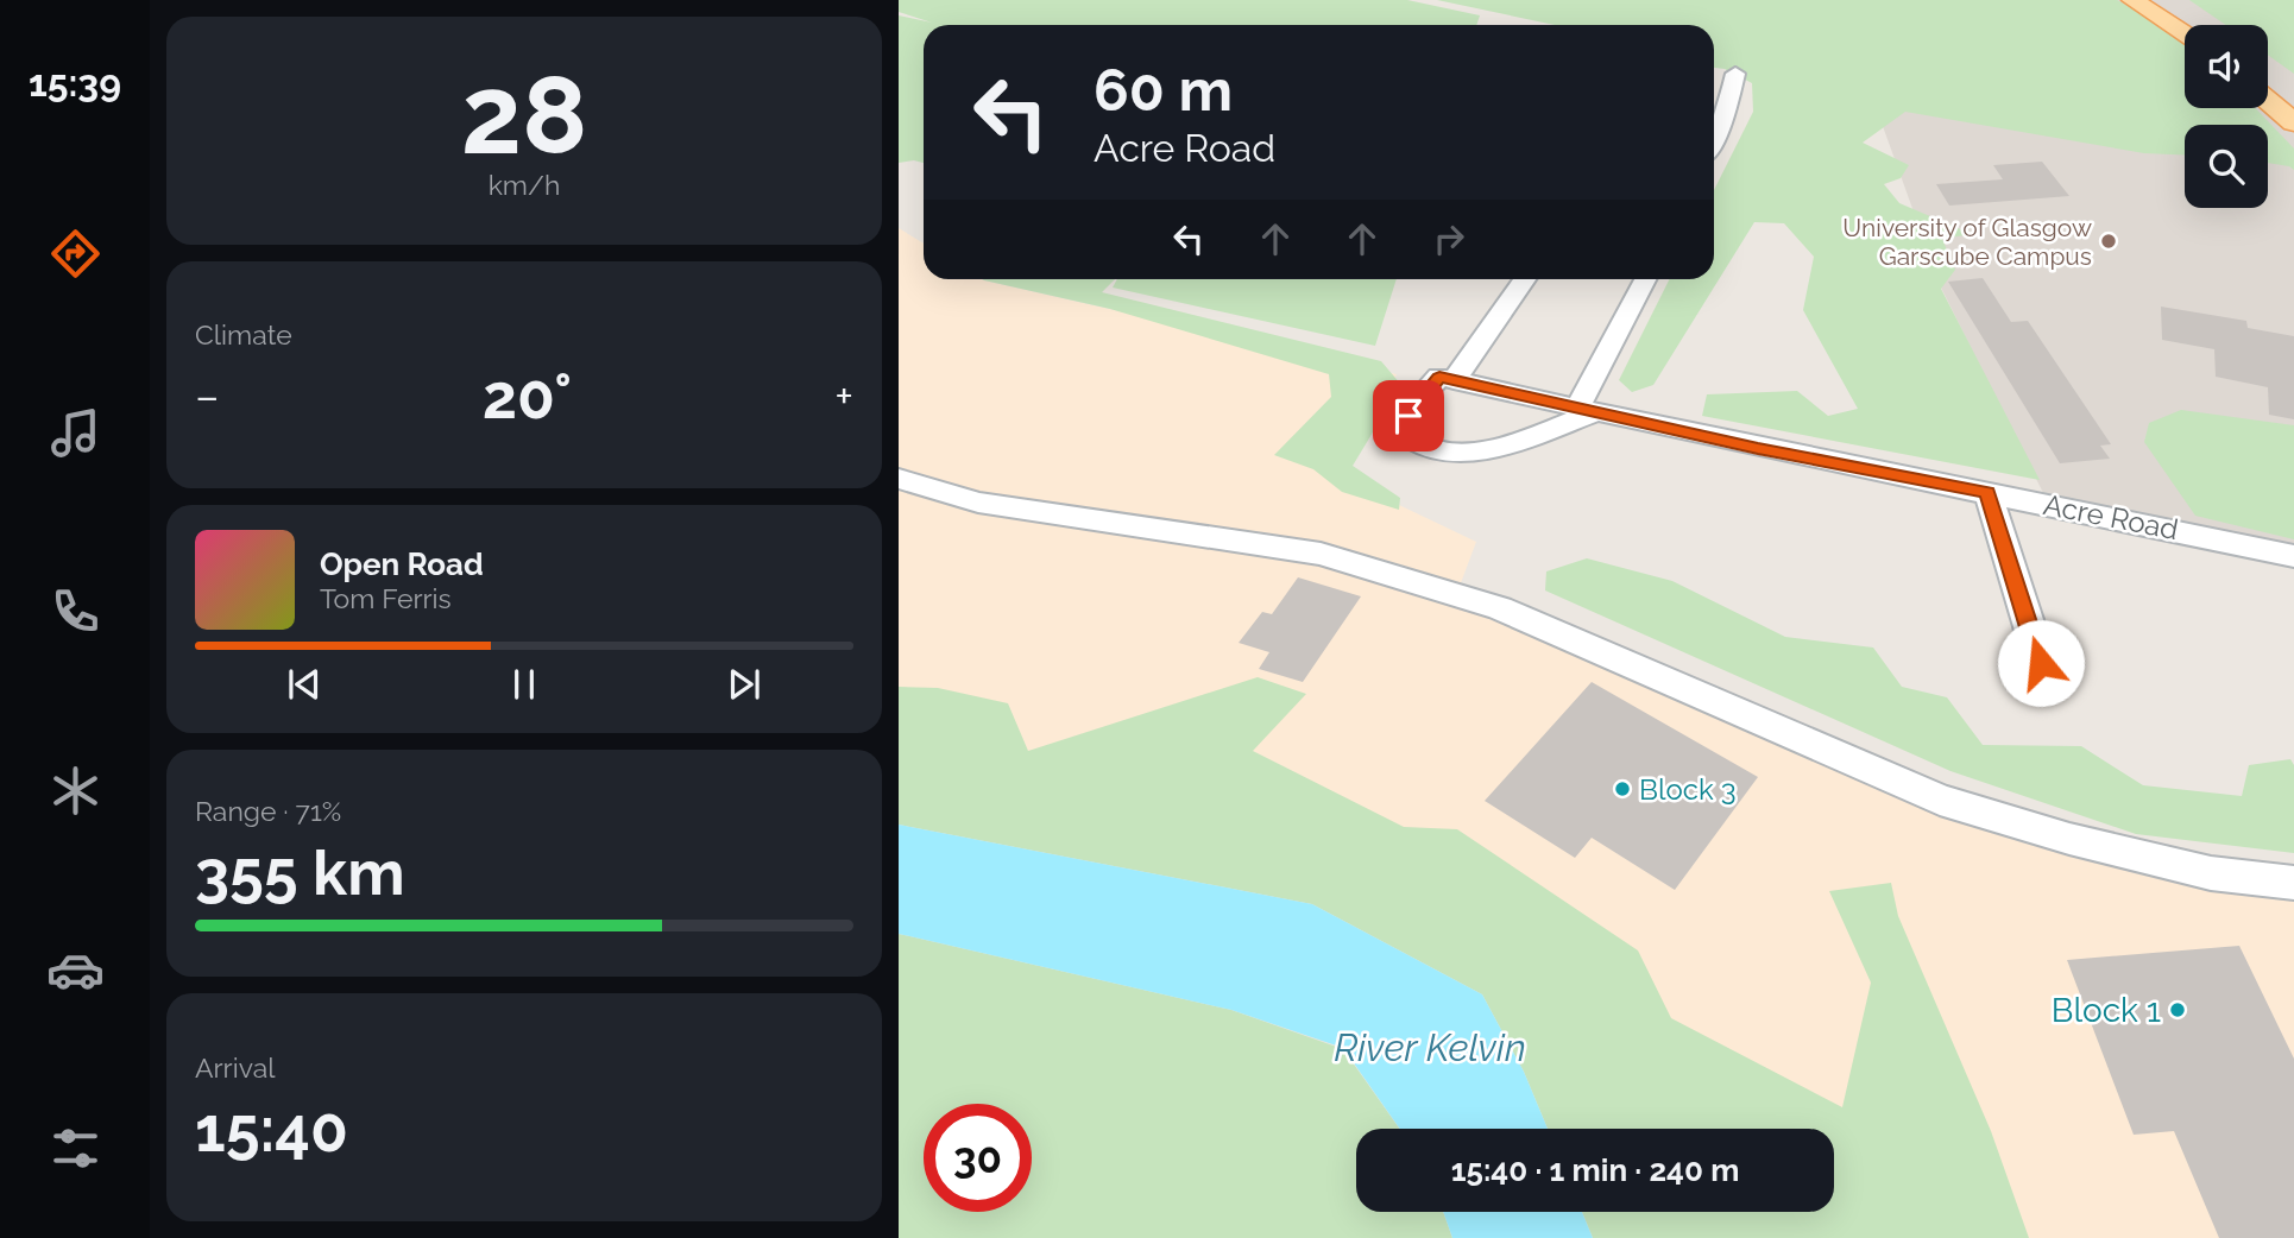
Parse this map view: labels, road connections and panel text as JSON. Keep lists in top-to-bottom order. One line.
{"streets":{"street":["Acre Road"]},"water":["River Kelvin"],"places":["University of Glasgow Garscube Campus","Block 3","Block 1"],"page":{"tabs":"15:39","tile":[["28","km/h"],"Climate",["Range · 71%","355 km"],["Arrival","15:40"]],"turn":["60 m","Acre Road"],"heat":["−","20°","+"],"song":["Open Road","Tom Ferris"],"limit":"30","trip":"15:40 · 1 min · 240 m"}}
